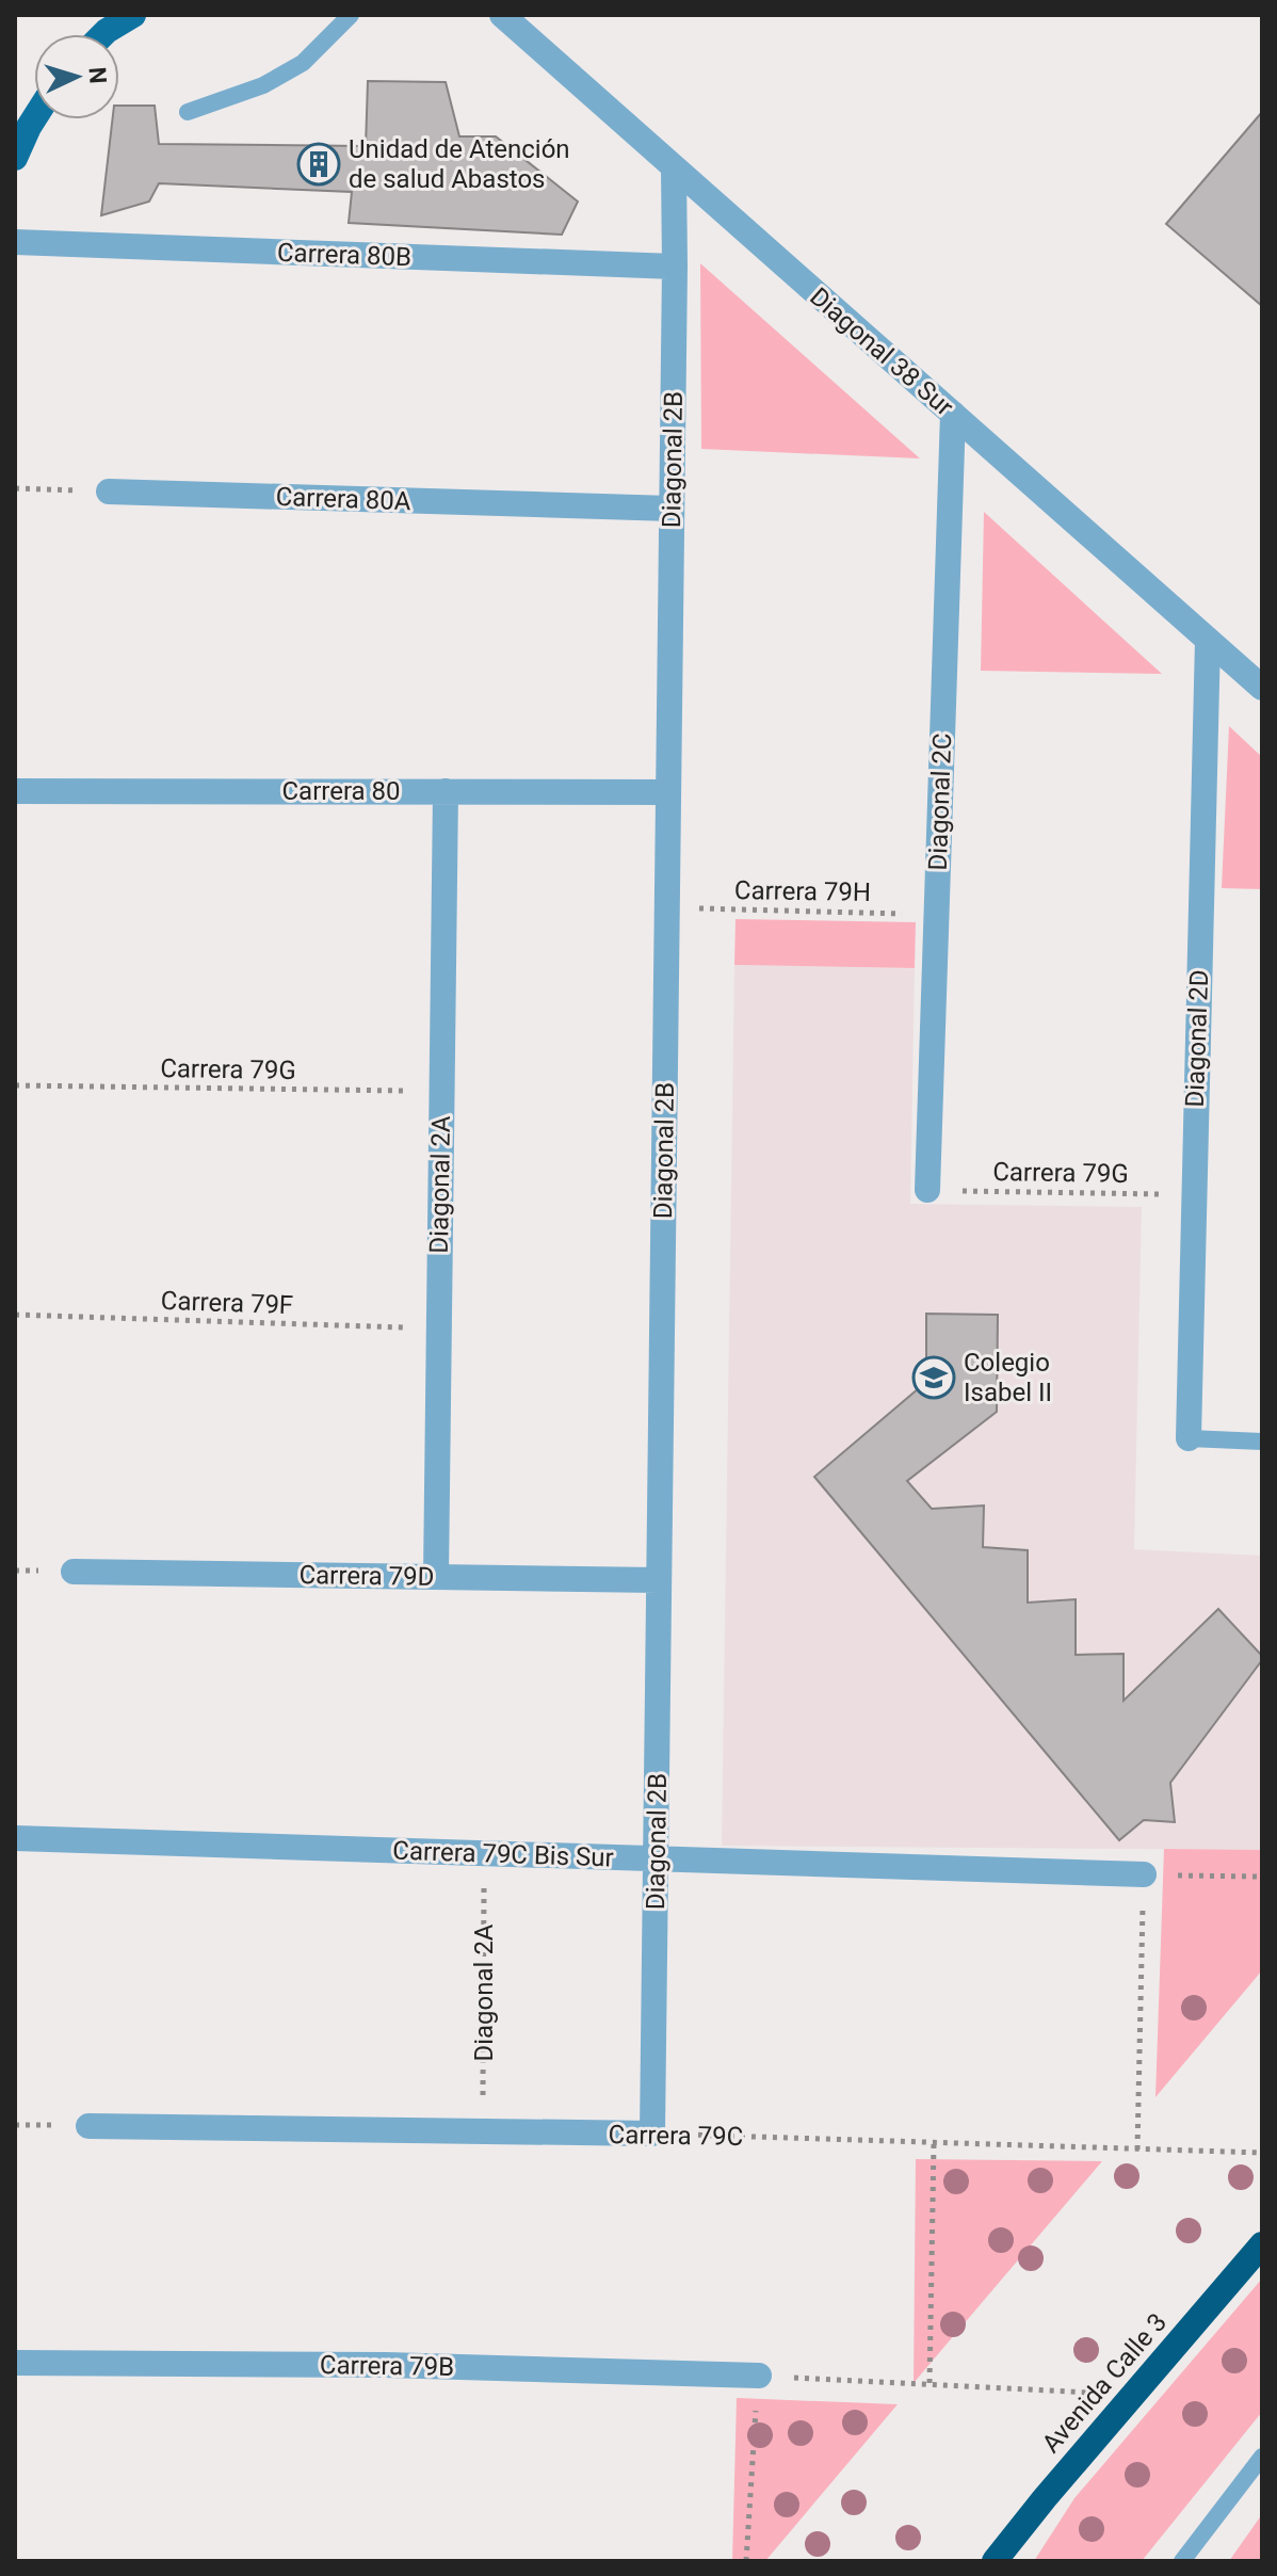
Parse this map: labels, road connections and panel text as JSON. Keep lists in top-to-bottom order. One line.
{"streets":{"highway":["Avenida Calle 3"],"street":["Carrera 80B","Diagonal 38 Sur","Diagonal 2B","Carrera 80A","Carrera 80","Diagonal 2C","Diagonal 2D","Diagonal 2A","Carrera 79D","Carrera 79C Bis Sur","Carrera 79C","Carrera 79B"],"path":["Carrera 79H","Carrera 79G","Carrera 79F"]},"crossings":[["Carrera 80B","Diagonal 2B"],["Diagonal 38 Sur","Diagonal 2B"],["Diagonal 38 Sur","Diagonal 2C"],["Diagonal 38 Sur","Diagonal 2D"],["Diagonal 2B","Carrera 80A"],["Diagonal 2B","Carrera 80"],["Diagonal 2B","Carrera 79H"],["Diagonal 2B","Carrera 79D"],["Diagonal 2B","Carrera 79C Bis Sur"],["Diagonal 2B","Carrera 79C"],["Carrera 80","Diagonal 2A"],["Diagonal 2C","Carrera 79H"],["Diagonal 2C","Carrera 79G"],["Diagonal 2D","Carrera 79G"],["Carrera 79G","Diagonal 2A"],["Diagonal 2A","Carrera 79F"],["Diagonal 2A","Carrera 79D"],["Diagonal 2A","Carrera 79C Bis Sur"],["Diagonal 2A","Carrera 79C"]],"places":{"building":["Unidad de Atención de salud Abastos"],"school or university":["Colegio Isabel II"]},"north":"right"}
